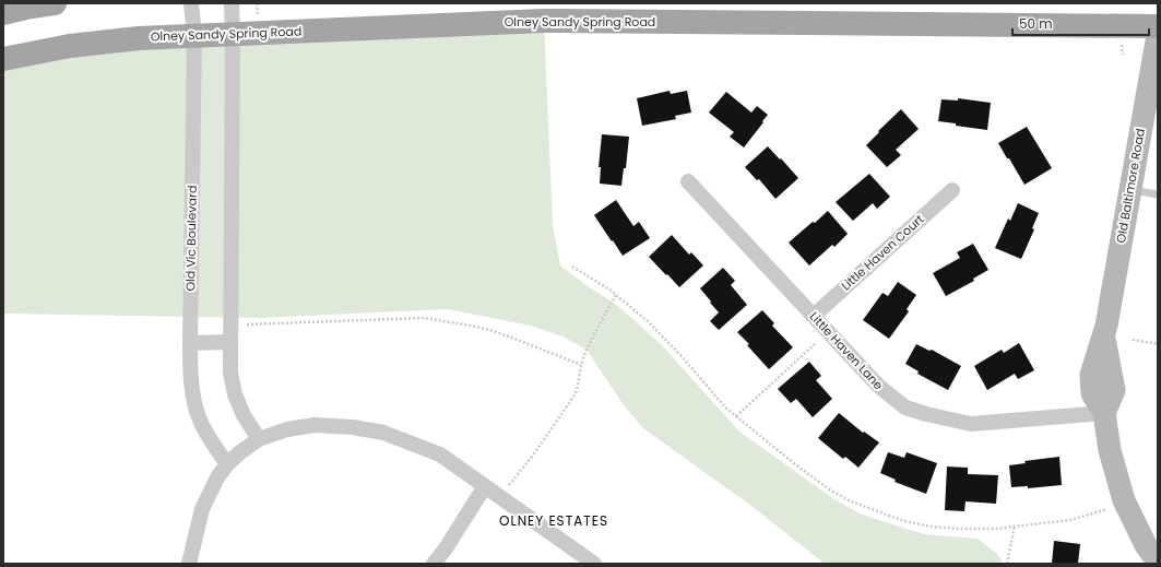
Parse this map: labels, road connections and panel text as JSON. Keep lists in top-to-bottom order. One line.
{"streets":{"main road":["Olney Sandy Spring Road"],"street":["Old Baltimore Road","Old Vic Boulevard","Little Haven Court","Little Haven Lane"]},"crossings":[["Olney Sandy Spring Road","Old Vic Boulevard"],["Old Baltimore Road","Little Haven Lane"],["Little Haven Court","Little Haven Lane"]],"districts":["OLNEY ESTATES"],"scale_bar":"50 m"}
